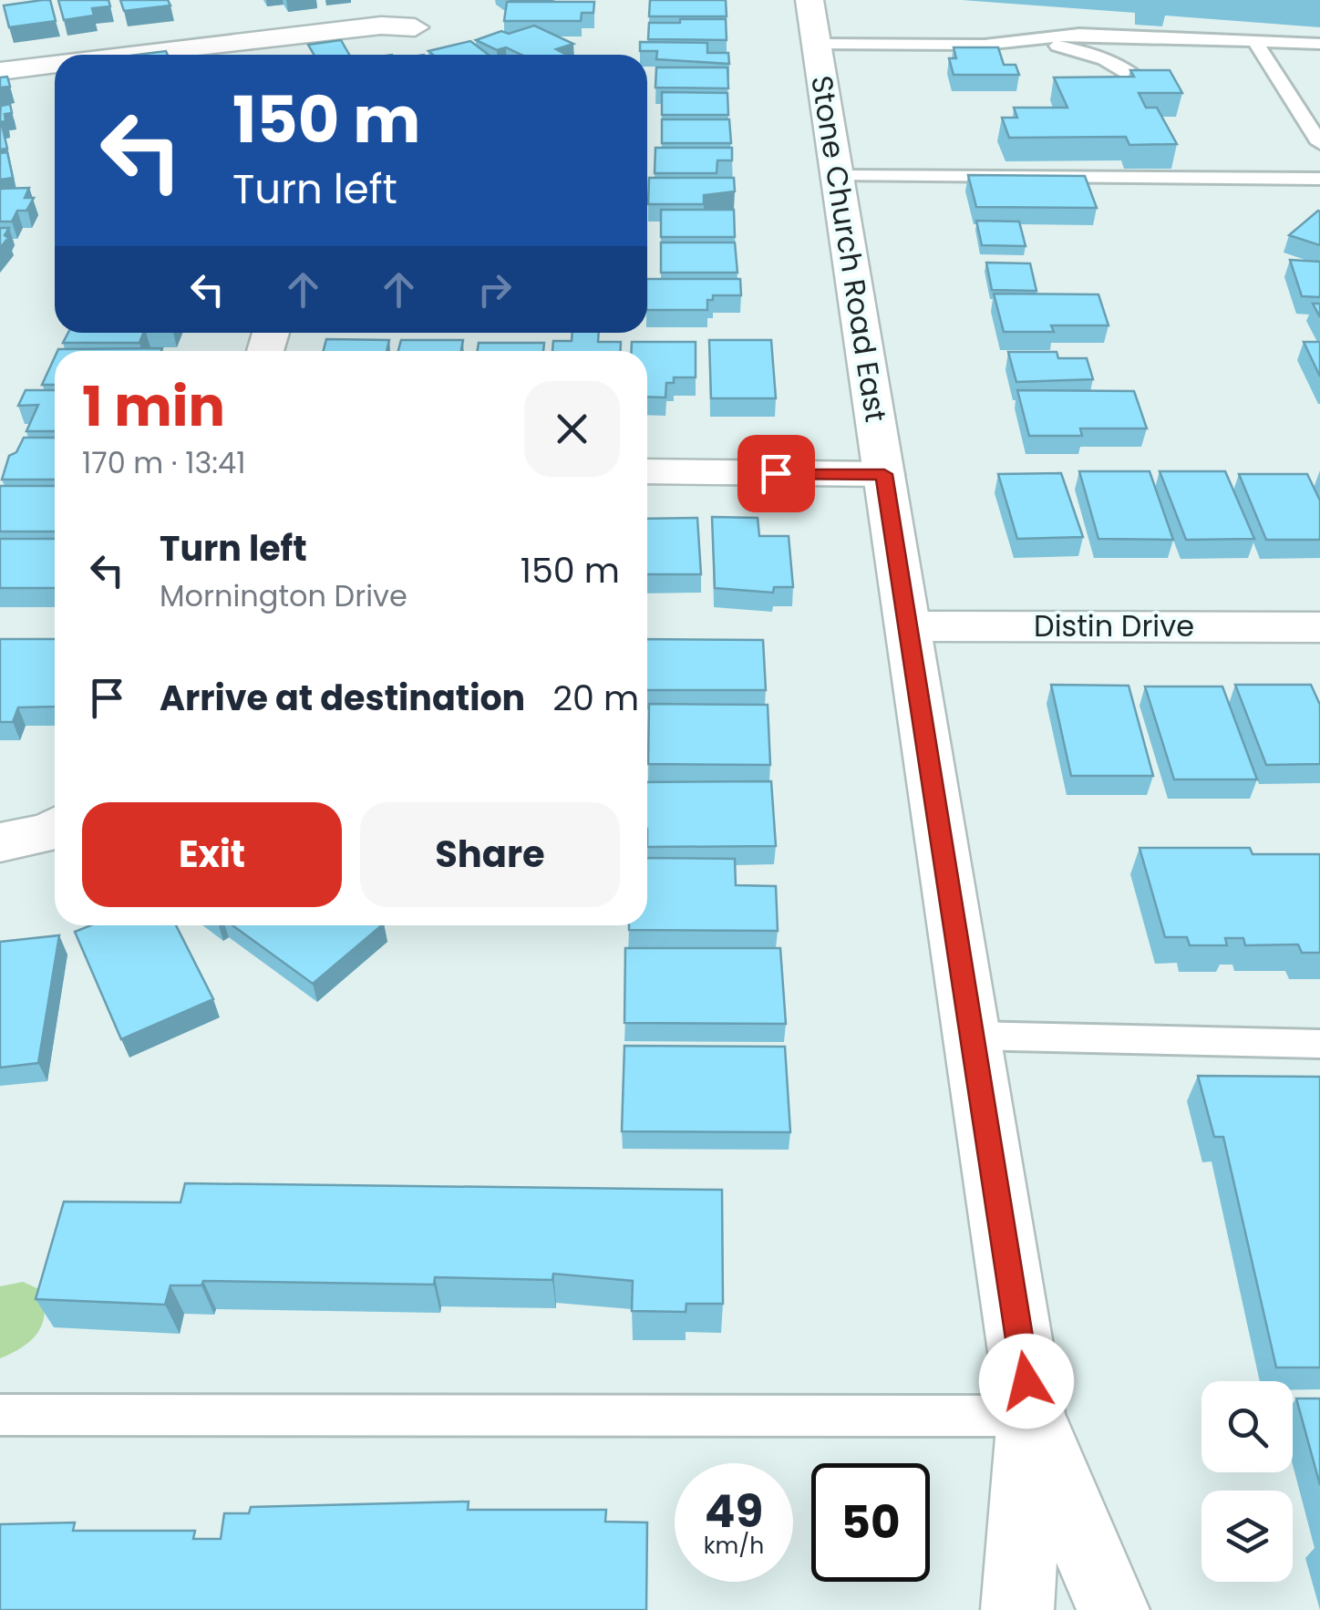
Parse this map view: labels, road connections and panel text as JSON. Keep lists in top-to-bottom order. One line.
{"streets":{"main road":["Stone Church Road East","Distin Drive"]},"crossings":[["Stone Church Road East","Distin Drive"]],"page":{"turn":["150 m","Turn left"],"heading":["1 min","170 m · 13:41"],"list":[{"name":"Turn left","note":"Mornington Drive","value":"150 m"},{"name":"Arrive at destination","value":"20 m"}],"buttons":["Exit","Share"],"speed":"49 km/h","limit":"50"}}
